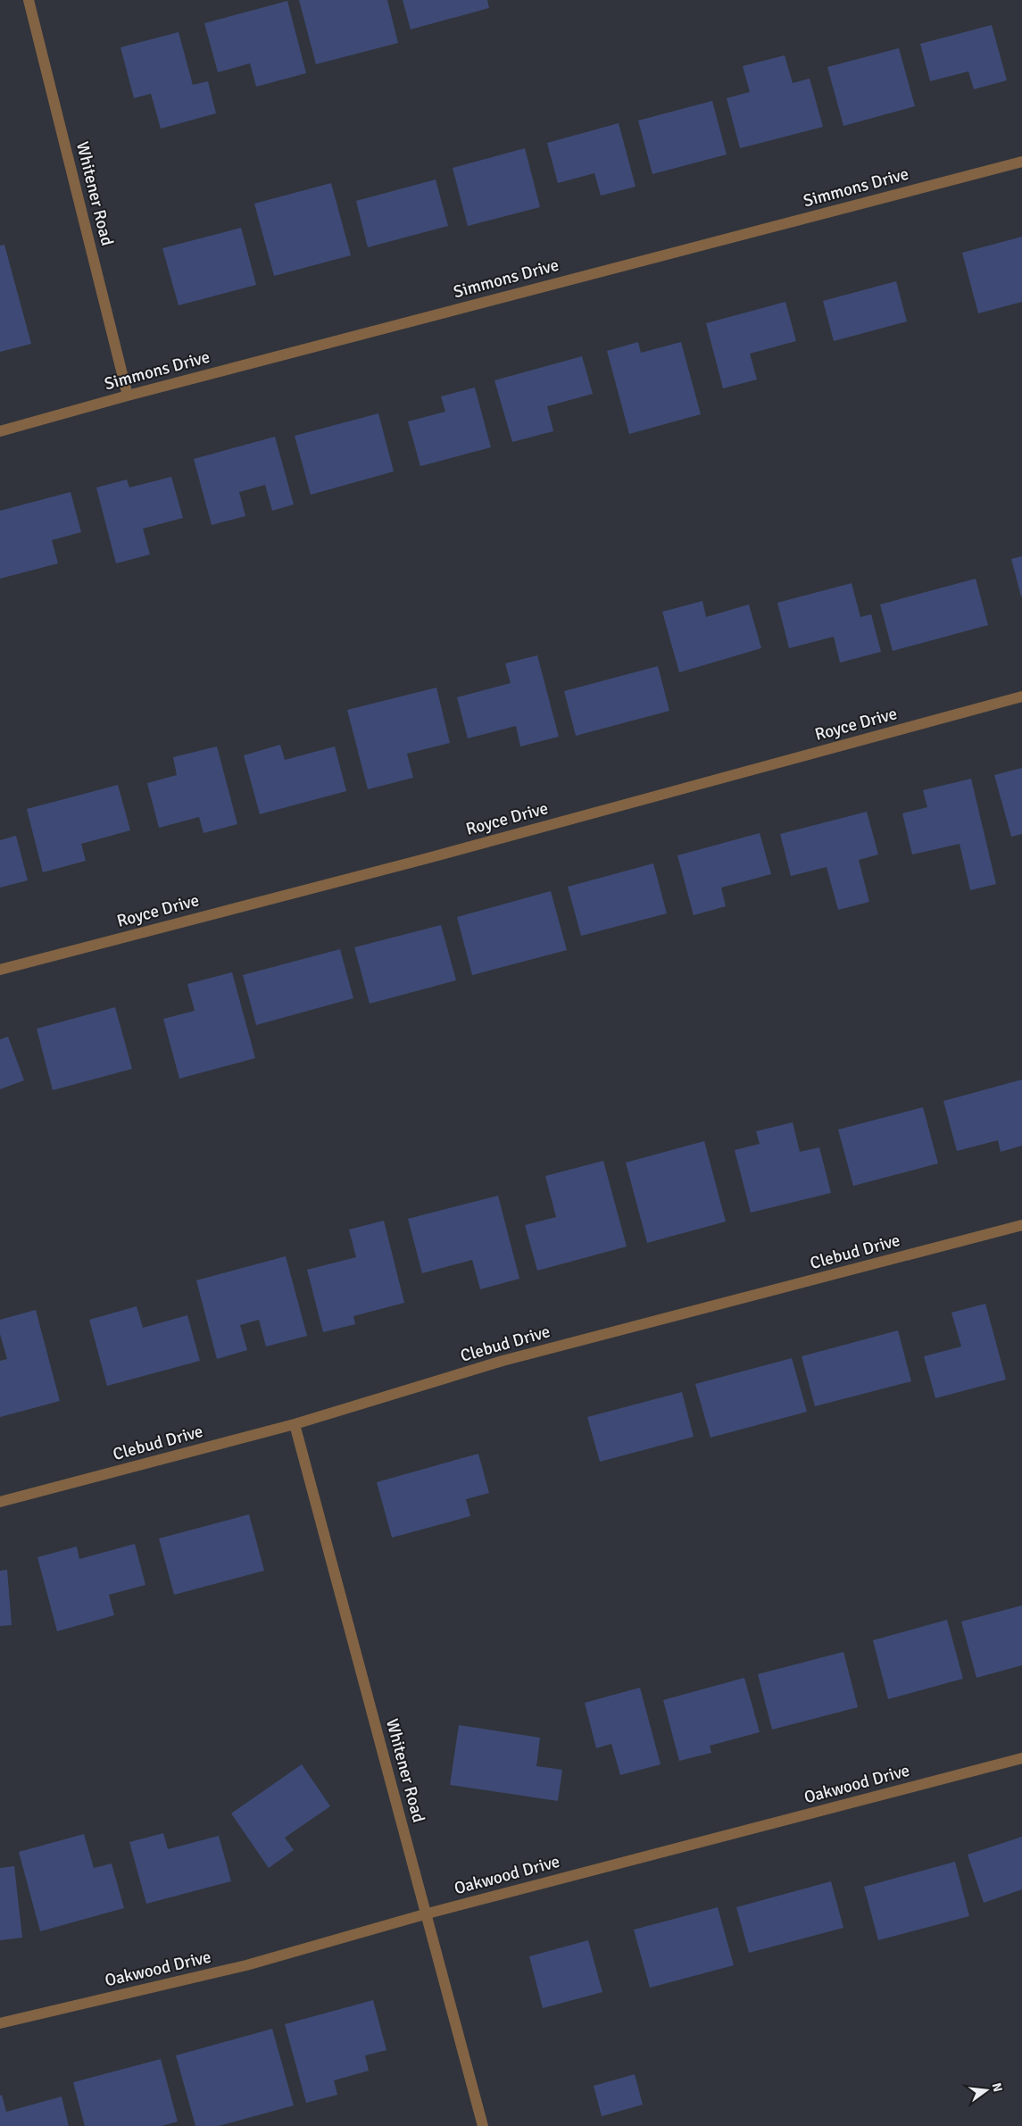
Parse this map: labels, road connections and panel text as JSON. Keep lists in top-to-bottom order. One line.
{"streets":{"street":["Simmons Drive","Whitener Road","Royce Drive","Clebud Drive","Oakwood Drive"]},"crossings":[["Simmons Drive","Whitener Road"],["Whitener Road","Clebud Drive"],["Whitener Road","Oakwood Drive"]],"north":"right"}
